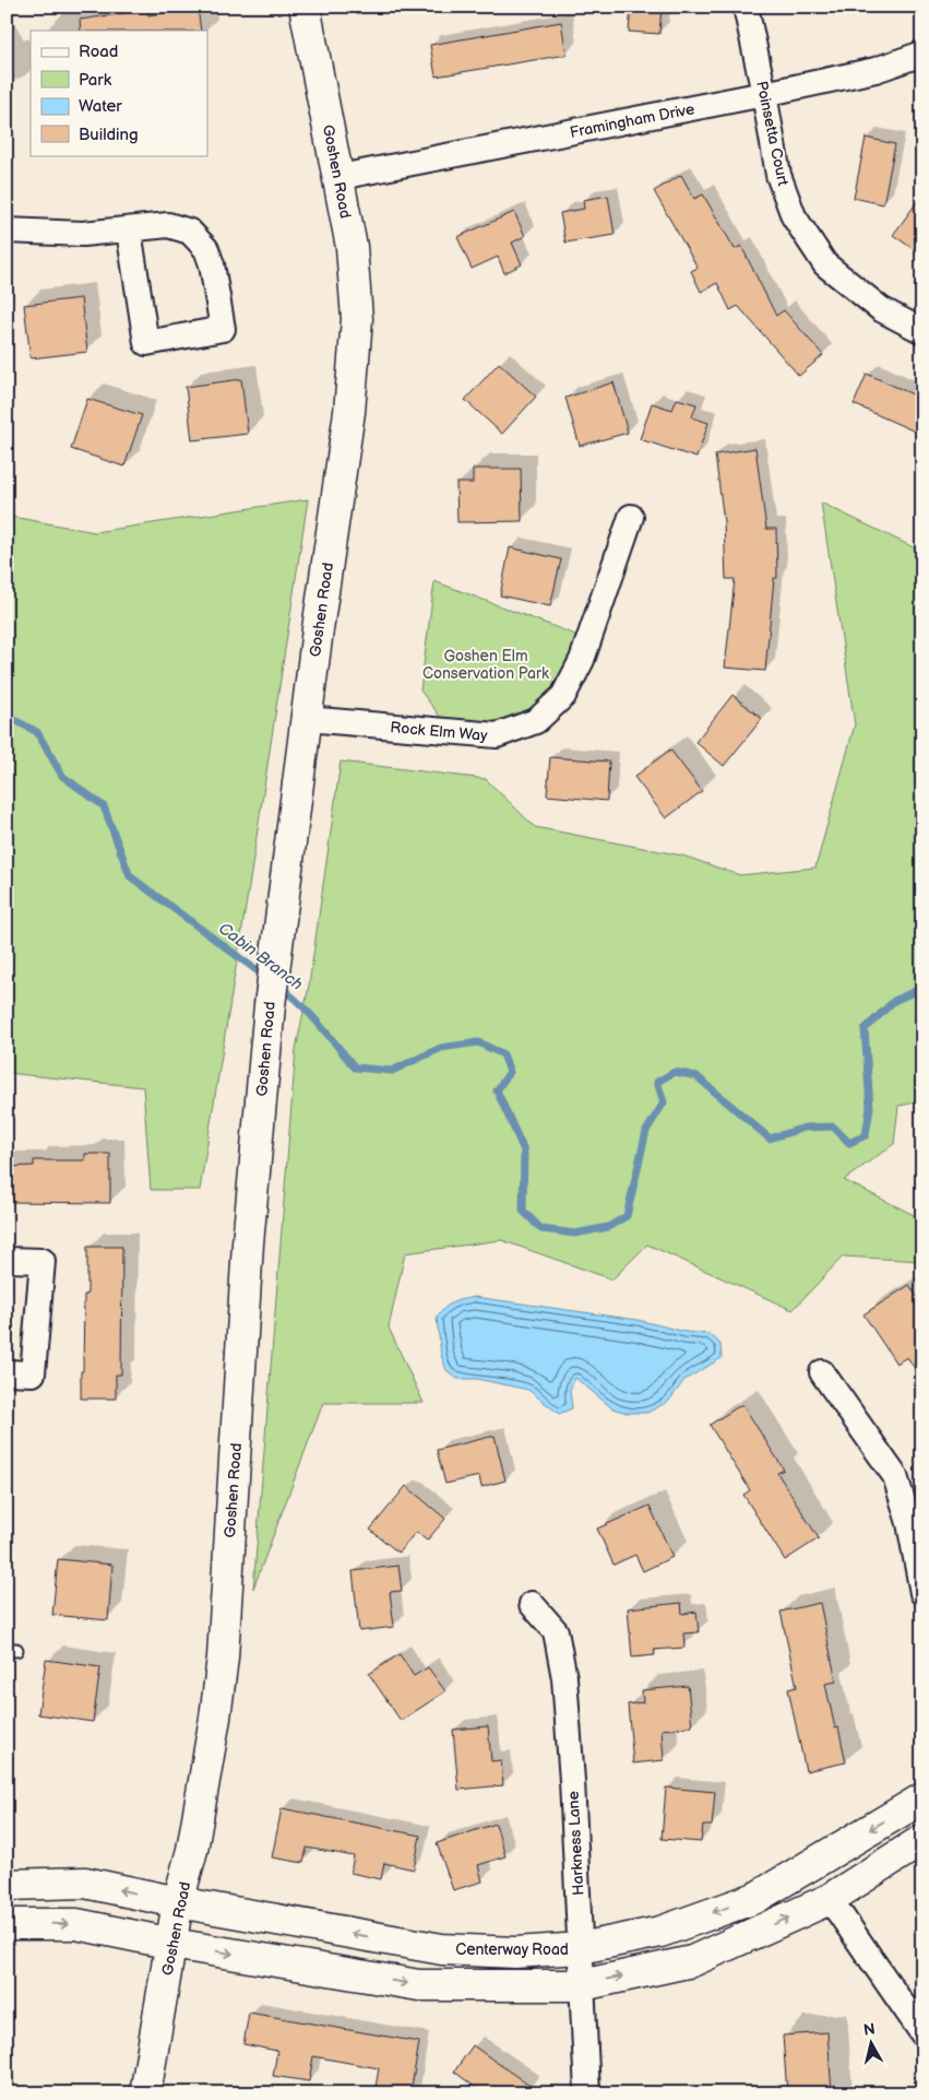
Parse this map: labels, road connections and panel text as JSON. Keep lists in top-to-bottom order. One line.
{"streets":{"street":["Framingham Drive","Poinsetta Court","Goshen Road","Rock Elm Way","Harkness Lane","Centerway Road"]},"crossings":[["Framingham Drive","Poinsetta Court"],["Framingham Drive","Goshen Road"],["Goshen Road","Rock Elm Way"],["Goshen Road","Centerway Road"],["Harkness Lane","Centerway Road"]],"water":["Cabin Branch"],"parks":["Goshen Elm Conservation Park"],"legend":["Road","Park","Water","Building"],"north":"top"}
